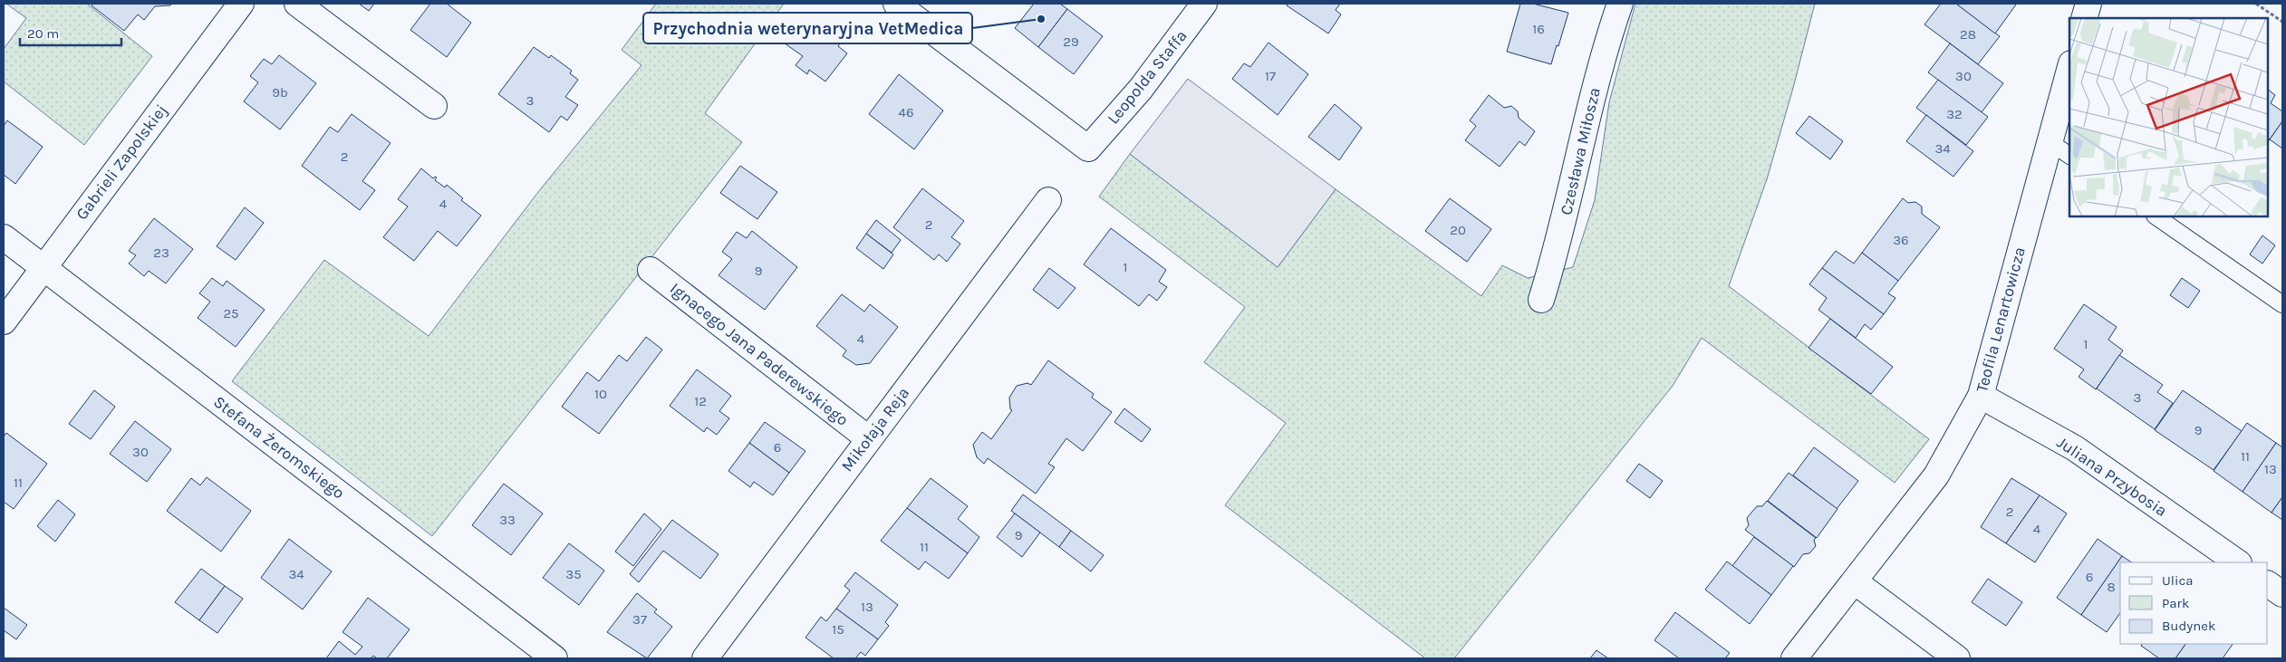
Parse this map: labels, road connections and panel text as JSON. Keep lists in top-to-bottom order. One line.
{"streets":{"street":["Leopolda Staffa","Czesława Miłosza","Gabrieli Zapolskiej","Teofila Lenartowicza","Ignacego Jana Paderewskiego","Mikołaja Reja","Stefana Żeromskiego","Juliana Przybosia"]},"crossings":[["Gabrieli Zapolskiej","Stefana Żeromskiego"],["Teofila Lenartowicza","Juliana Przybosia"],["Ignacego Jana Paderewskiego","Mikołaja Reja"]],"places":["Przychodnia weterynaryjna VetMedica"],"house_numbers":["16","28","29","17","30","9b","3","46","32","34","2","4","2","20","36","23","1","9","25","4","1","10","3","12","9","6","30","11","13","11","2","33","4","9","11","34","35","6","8","13","37","15"],"legend":["Ulica","Park","Budynek"],"scale_bar":"20 m"}
